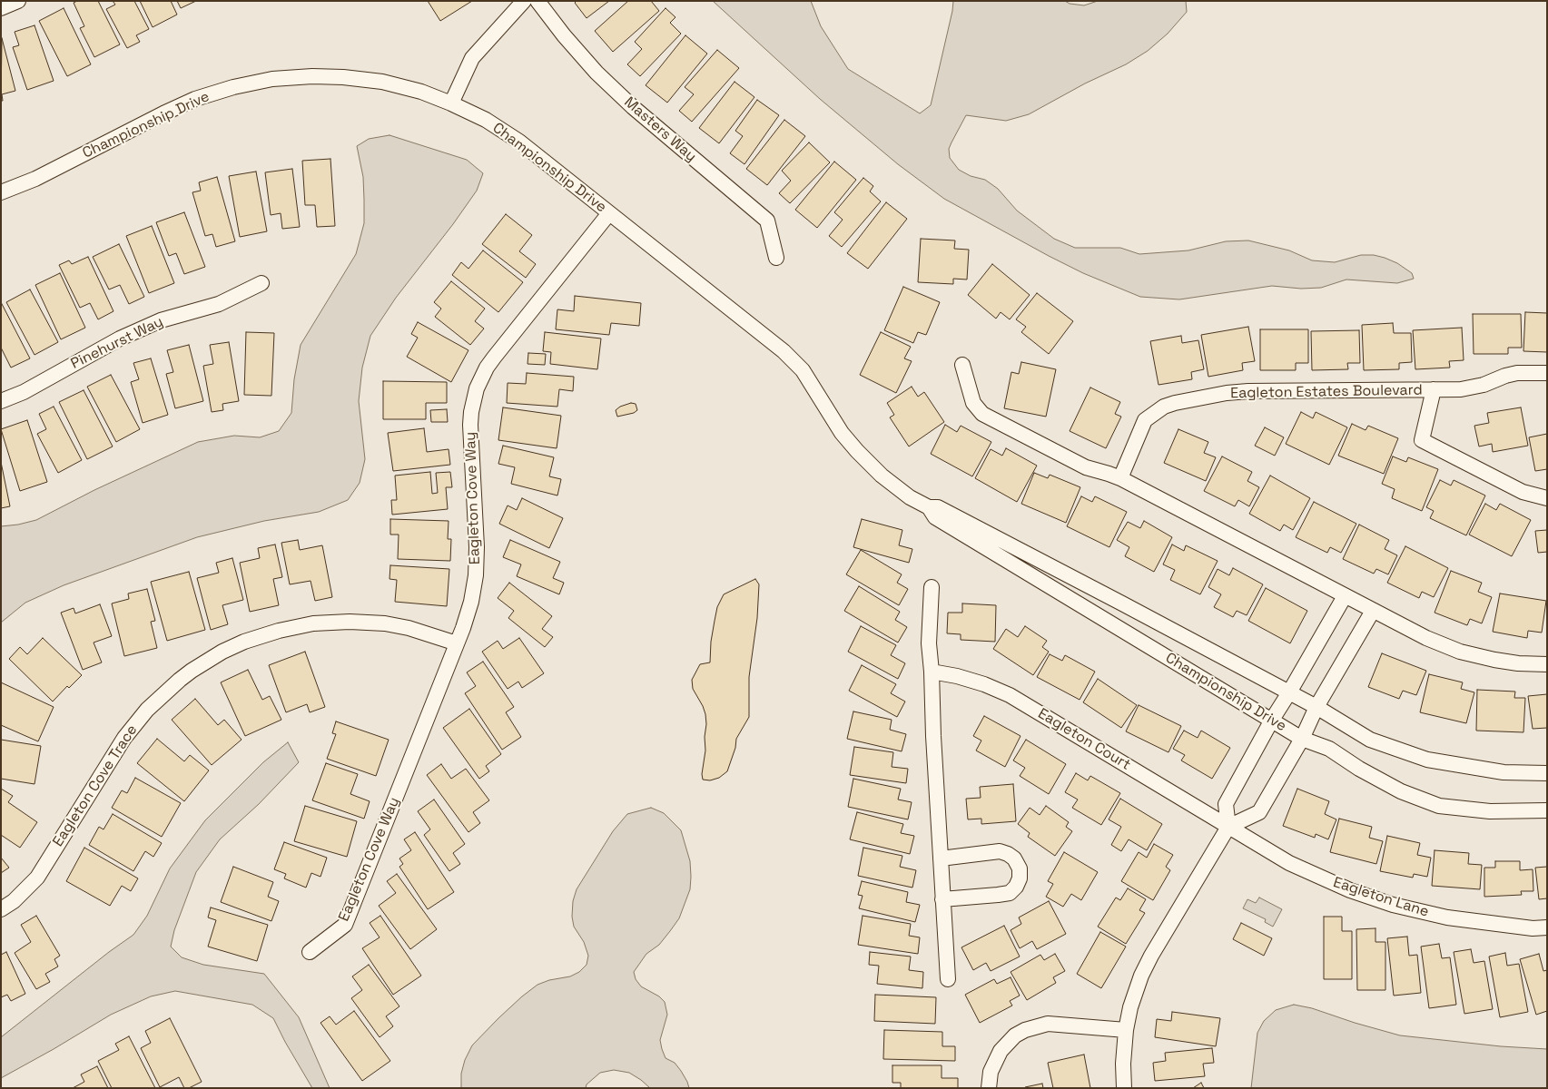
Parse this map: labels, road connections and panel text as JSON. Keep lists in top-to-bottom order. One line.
{"streets":{"street":["Championship Drive","Masters Way","Pinehurst Way","Eagleton Estates Boulevard","Eagleton Cove Way","Eagleton Court","Eagleton Cove Trace","Eagleton Lane"]},"crossings":[["Championship Drive","Eagleton Cove Way"],["Eagleton Cove Way","Eagleton Cove Trace"],["Eagleton Court","Eagleton Lane"]]}
